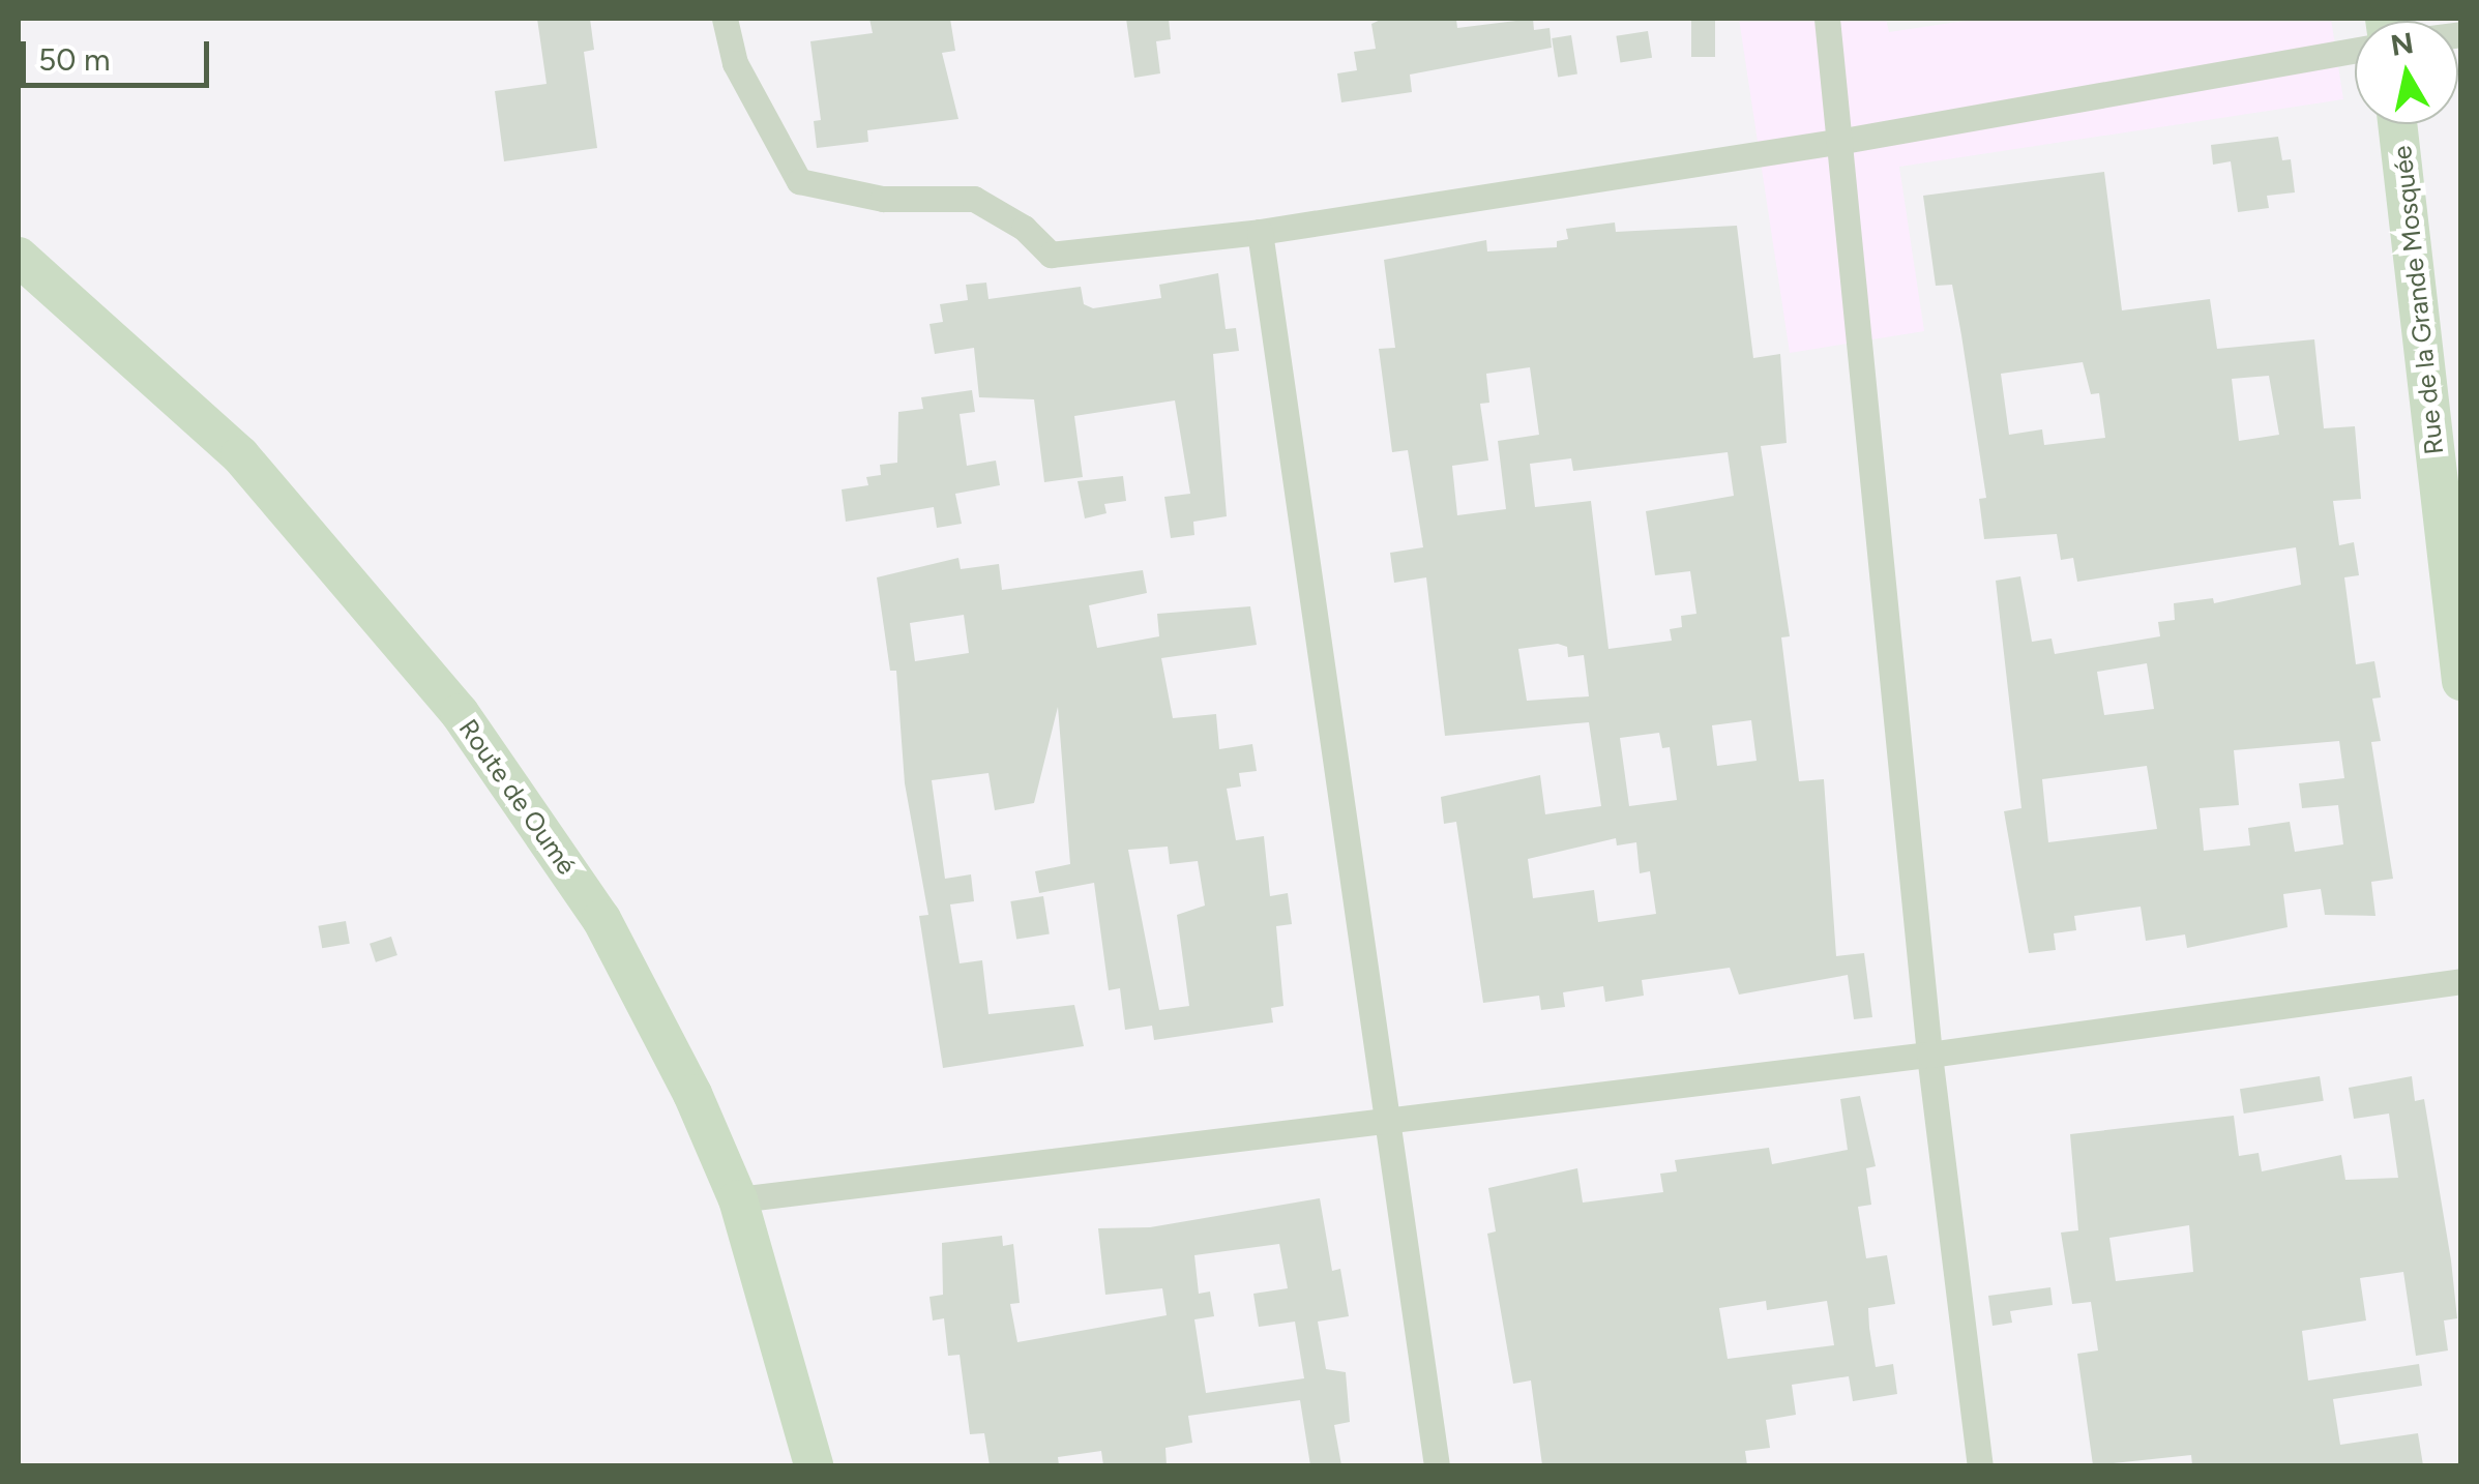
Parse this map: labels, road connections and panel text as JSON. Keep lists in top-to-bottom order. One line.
{"streets":{"main road":["Rue de la Grande Mosquée","Route de Oumé"]},"scale_bar":"50 m","north":"top"}
